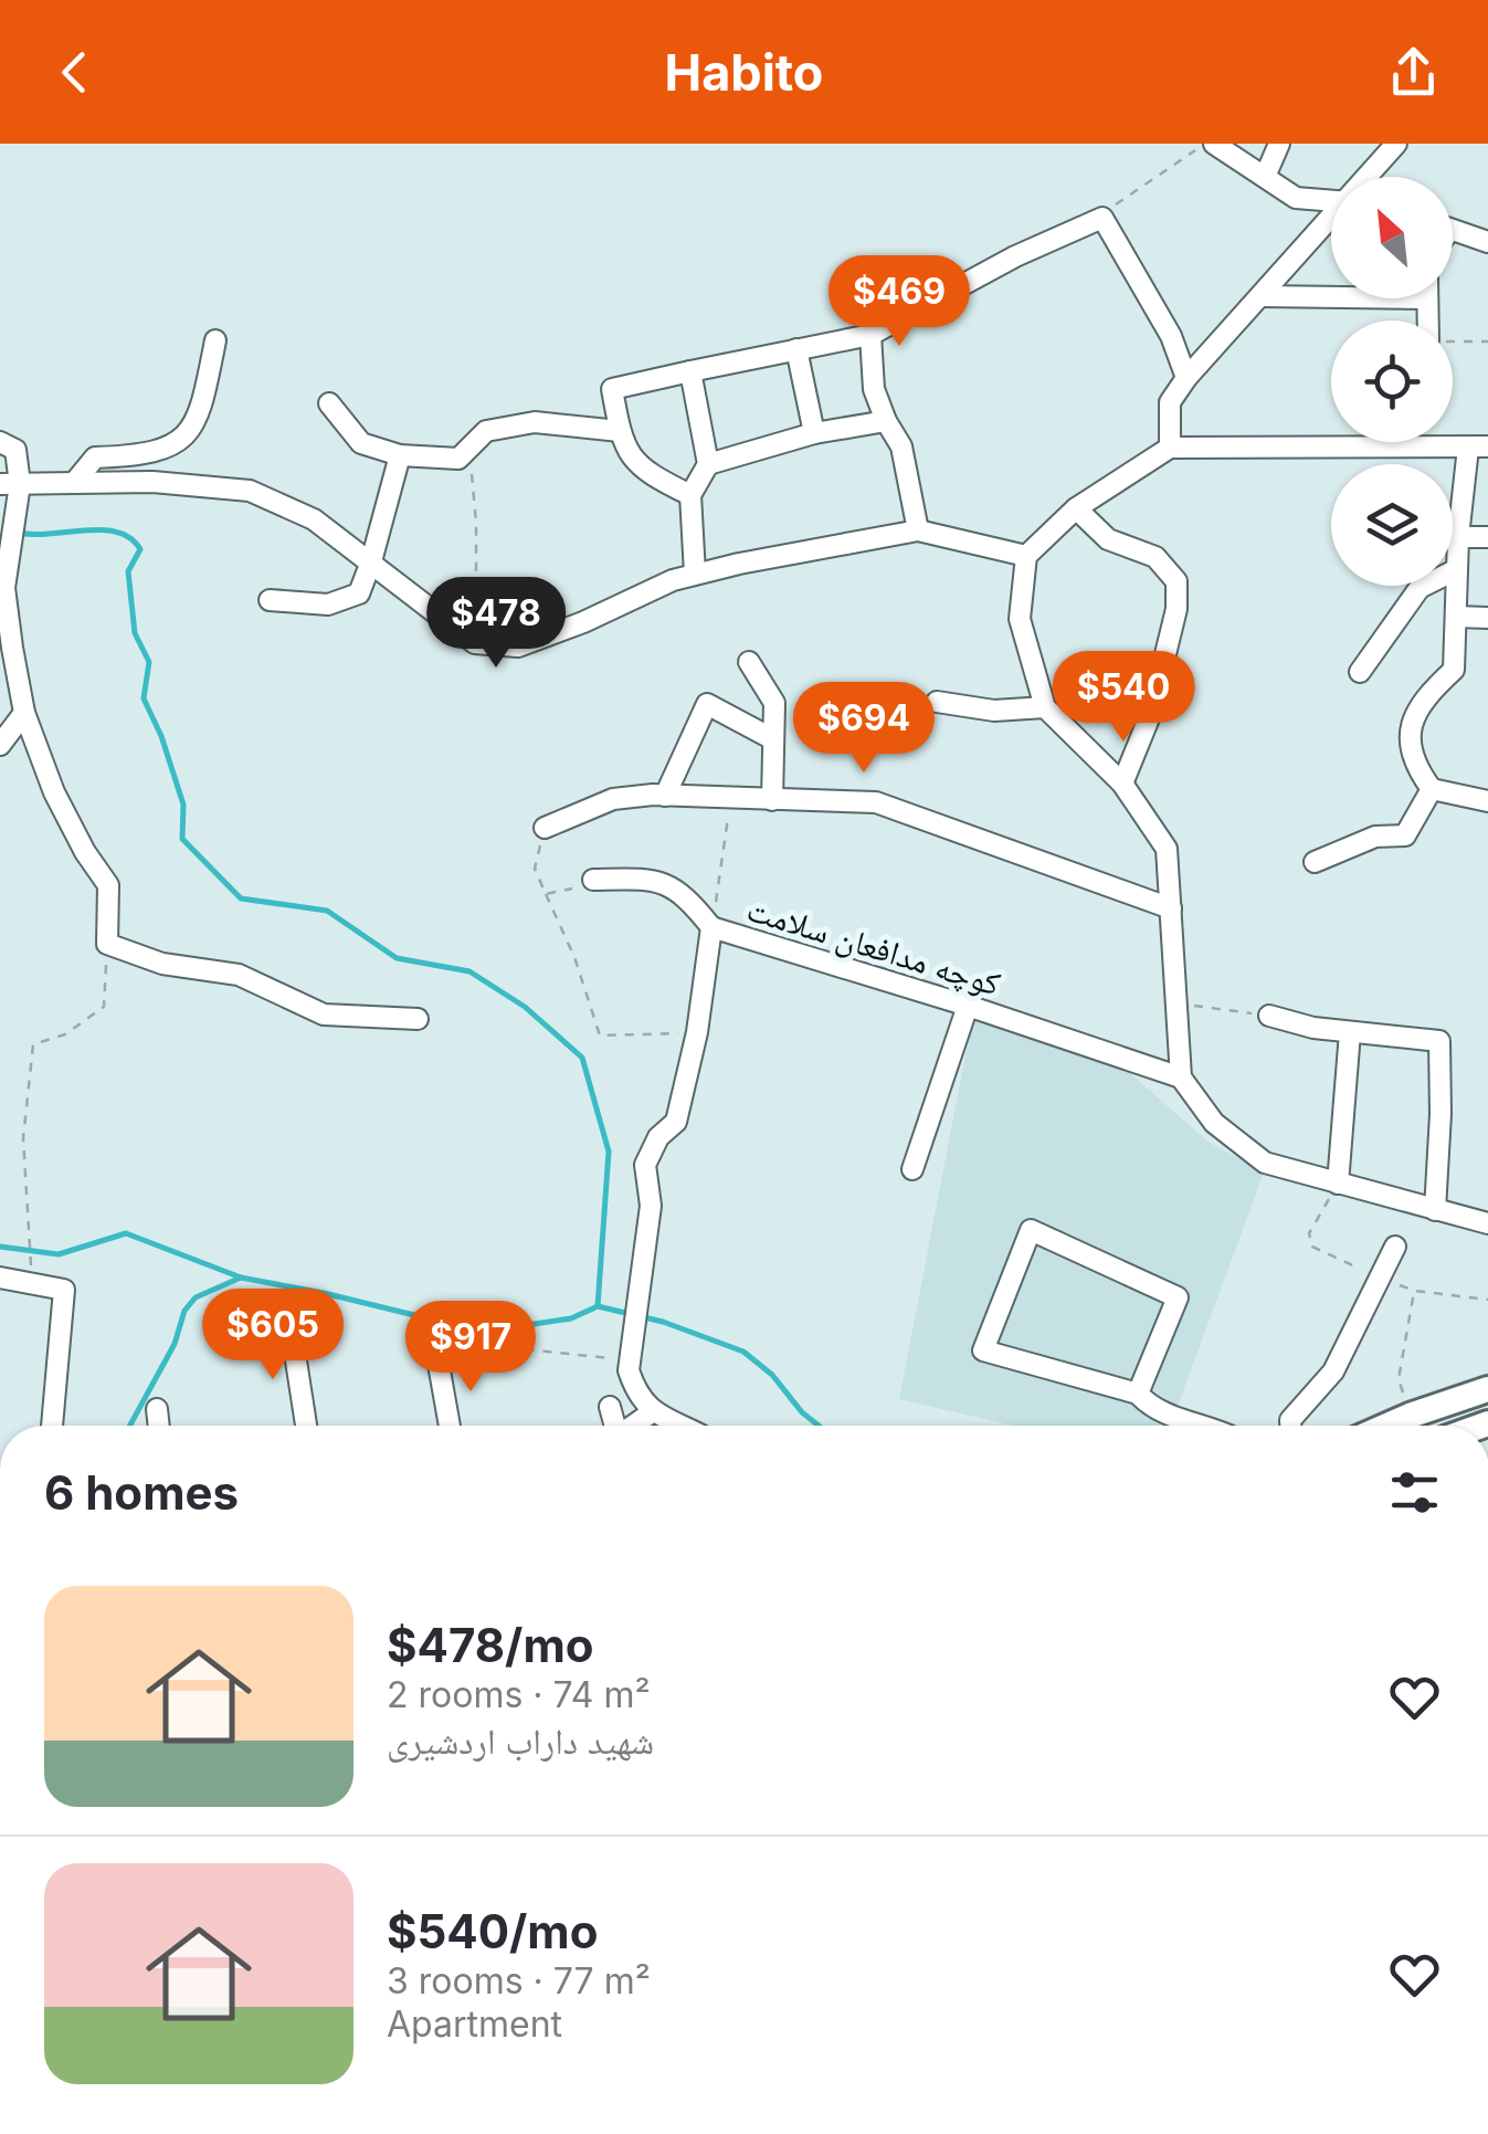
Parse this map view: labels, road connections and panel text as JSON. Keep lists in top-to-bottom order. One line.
{"streets":{"street":["کوچه مدافعان سلامت"]},"north":"top left","page":{"header":"Habito","price":["$469","$478","$540","$694","$605","$917"],"heading":"6 homes","list":[{"name":"$478/mo","note":"2 rooms · 74 m² · شهید داراب اردشیری"},{"name":"$540/mo","note":"3 rooms · 77 m² · Apartment"}]}}
